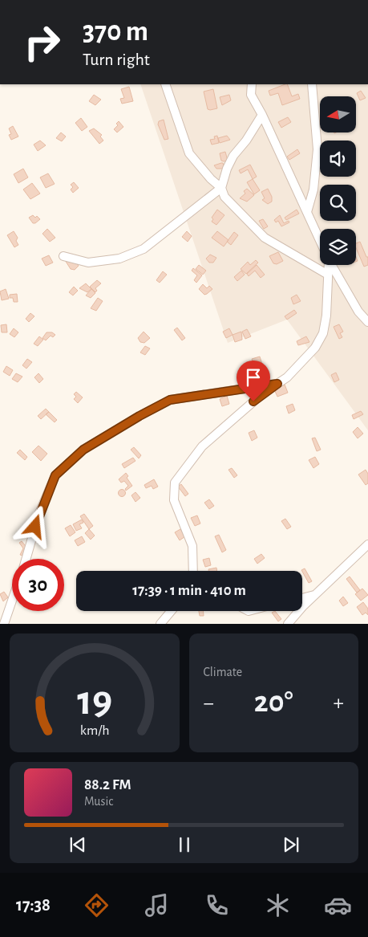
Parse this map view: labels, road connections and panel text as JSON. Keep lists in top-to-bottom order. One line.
{"north":"left","page":{"turn":["370 m","Turn right"],"limit":"30","trip":"17:39 · 1 min · 410 m","tile":"Climate","heat":["−","20°","+"],"song":["88.2 FM","Music"],"tabs":"17:38","gauge":["19","km/h"]}}
